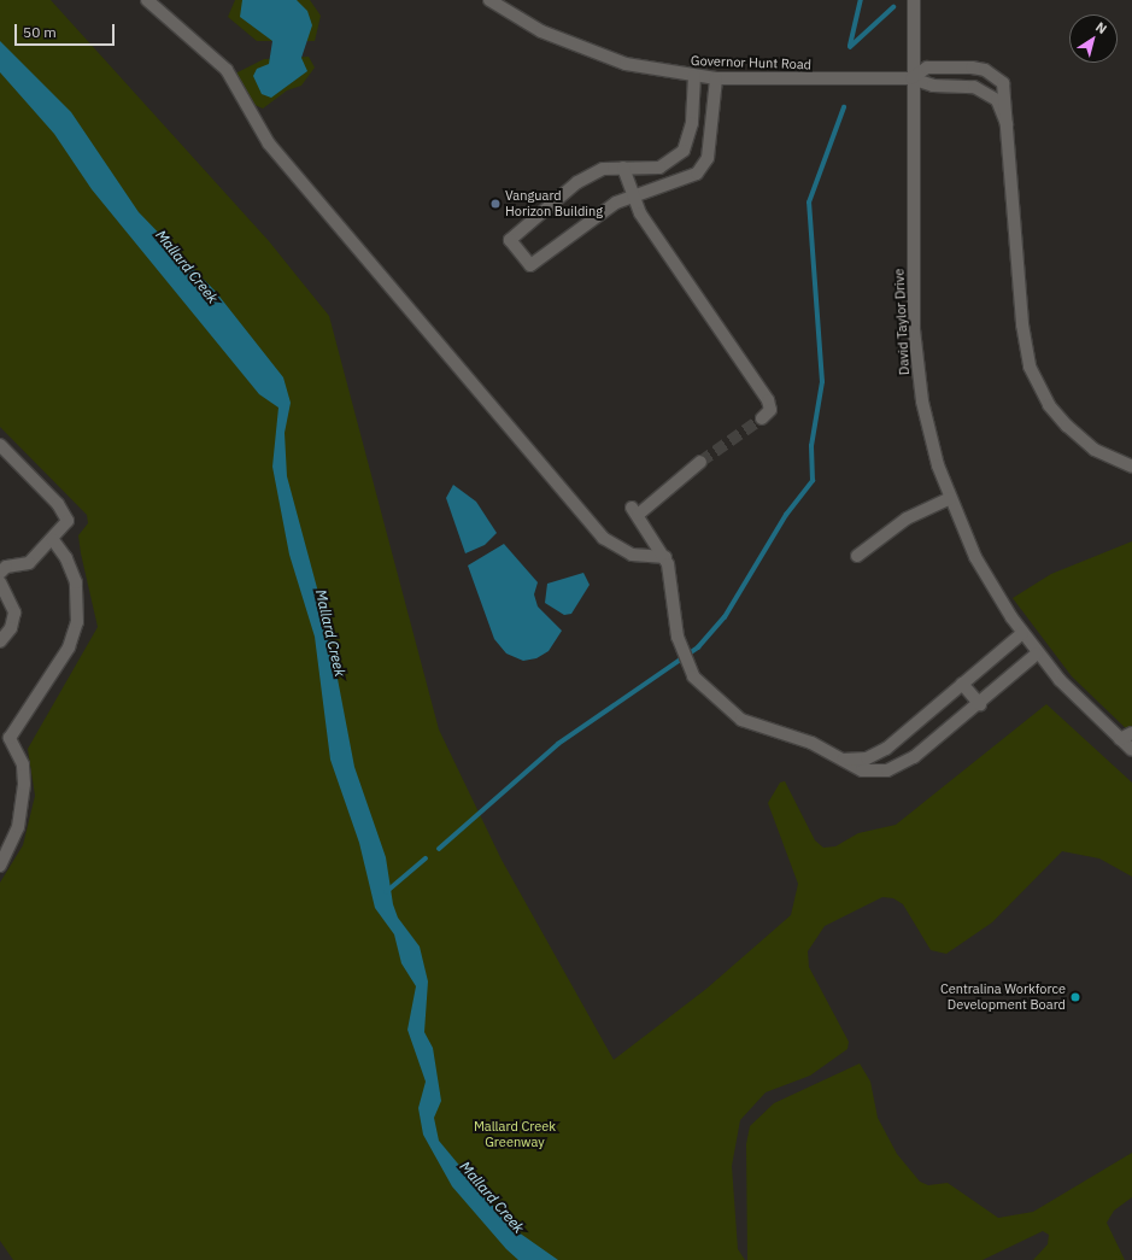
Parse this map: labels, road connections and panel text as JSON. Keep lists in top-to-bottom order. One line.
{"streets":{"street":["Governor Hunt Road","David Taylor Drive"]},"crossings":[["Governor Hunt Road","David Taylor Drive"]],"water":["Mallard Creek"],"parks":["Mallard Creek Greenway"],"places":["Vanguard Horizon Building","Centralina Workforce Development Board"],"scale_bar":"50 m","north":"top right"}
